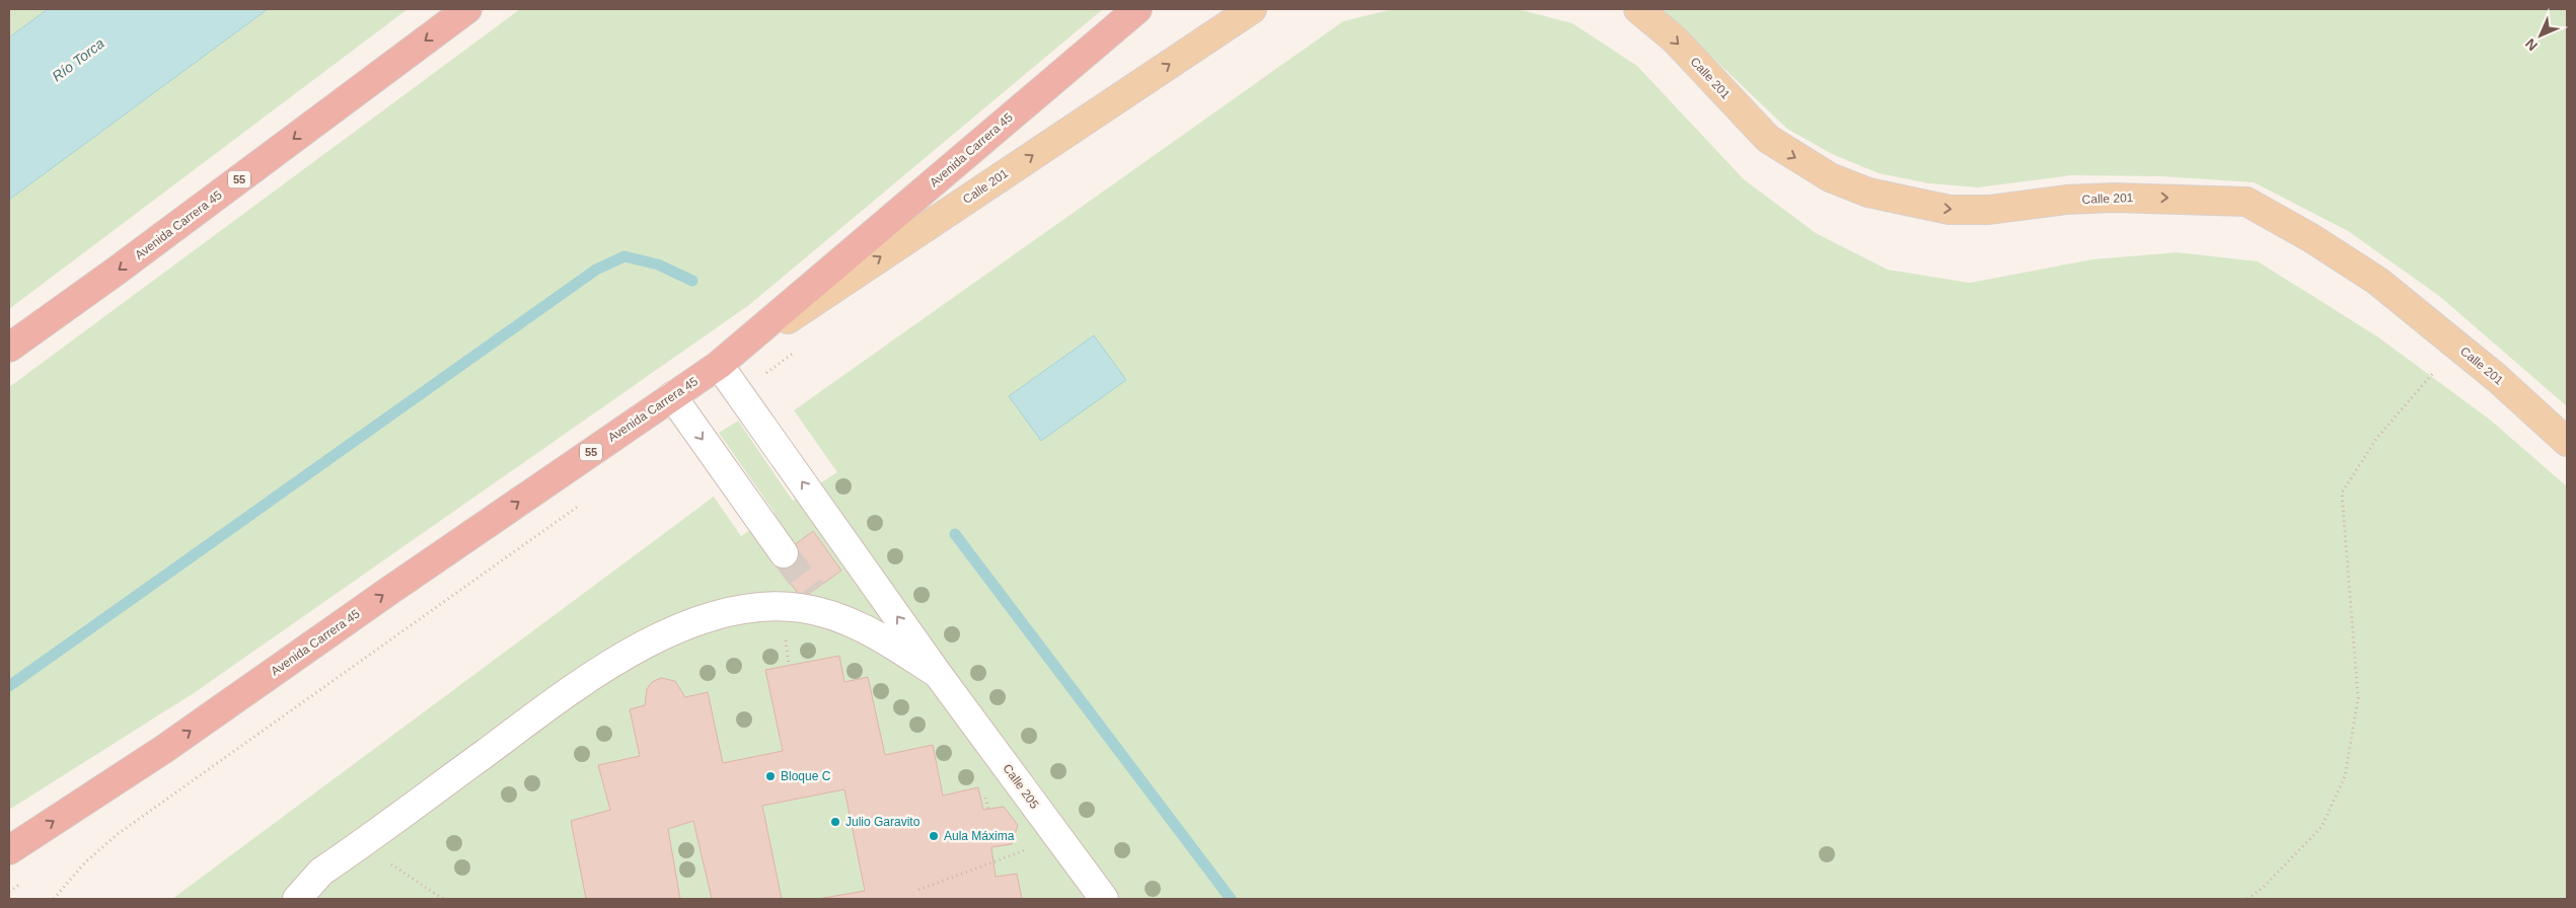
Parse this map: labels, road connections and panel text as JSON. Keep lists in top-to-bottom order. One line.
{"streets":{"highway":["Avenida Carrera 45","55"],"main road":["Calle 201"],"lane":["Calle 205"]},"crossings":[["Calle 201","Avenida Carrera 45"],["Calle 201","Calle 205"],["Avenida Carrera 45","Calle 205"]],"one_way":["Calle 201"],"water":["Río Torca"],"places":["Bloque C","Julio Garavito","Aula Máxima"],"north":"bottom left"}
